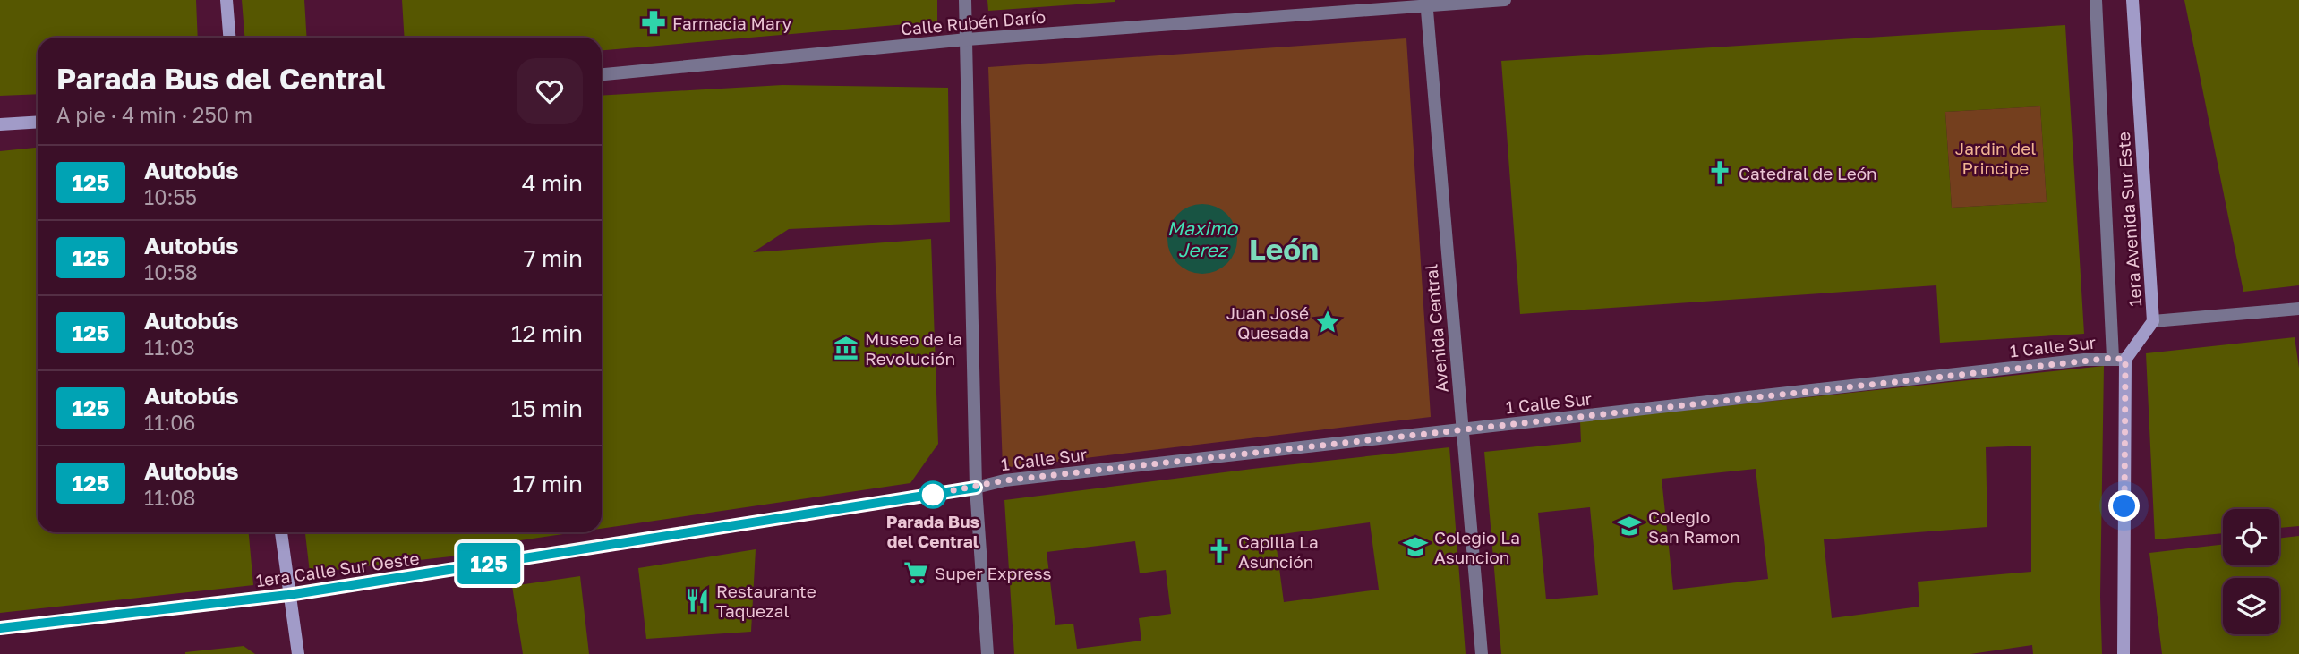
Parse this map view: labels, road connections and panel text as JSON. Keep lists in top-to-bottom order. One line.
{"streets":{"street":["Calle Rubén Darío","1era Avenida Sur Este","Avenida Central","1 Calle Sur","1era Calle Sur Oeste"]},"crossings":[["Calle Rubén Darío","Avenida Central"],["1era Avenida Sur Este","1 Calle Sur"],["Avenida Central","1 Calle Sur"],["1 Calle Sur","1era Calle Sur Oeste"]],"districts":["León"],"water":["Maximo Jerez"],"parks":["Jardin del Principe"],"places":{"pharmacy":["Farmacia Mary"],"church":["Catedral de León","Capilla La Asunción"],"place":["Juan José Quesada"],"museum":["Museo de la Revolución"],"other":["Parada Bus del Central"],"school or university":["Colegio San Ramon","Colegio La Asuncion"],"supermarket":["Super Express"],"restaurant":["Restaurante Taquezal"]},"lines":["bus line 125"],"page":{"on_map":"125","heading":["Parada Bus del Central","A pie · 4 min · 250 m"],"list":[{"mark":"125","name":"Autobús","note":"10:55","value":"4 min"},{"mark":"125","name":"Autobús","note":"10:58","value":"7 min"},{"mark":"125","name":"Autobús","note":"11:03","value":"12 min"},{"mark":"125","name":"Autobús","note":"11:06","value":"15 min"},{"mark":"125","name":"Autobús","note":"11:08","value":"17 min"}]}}
